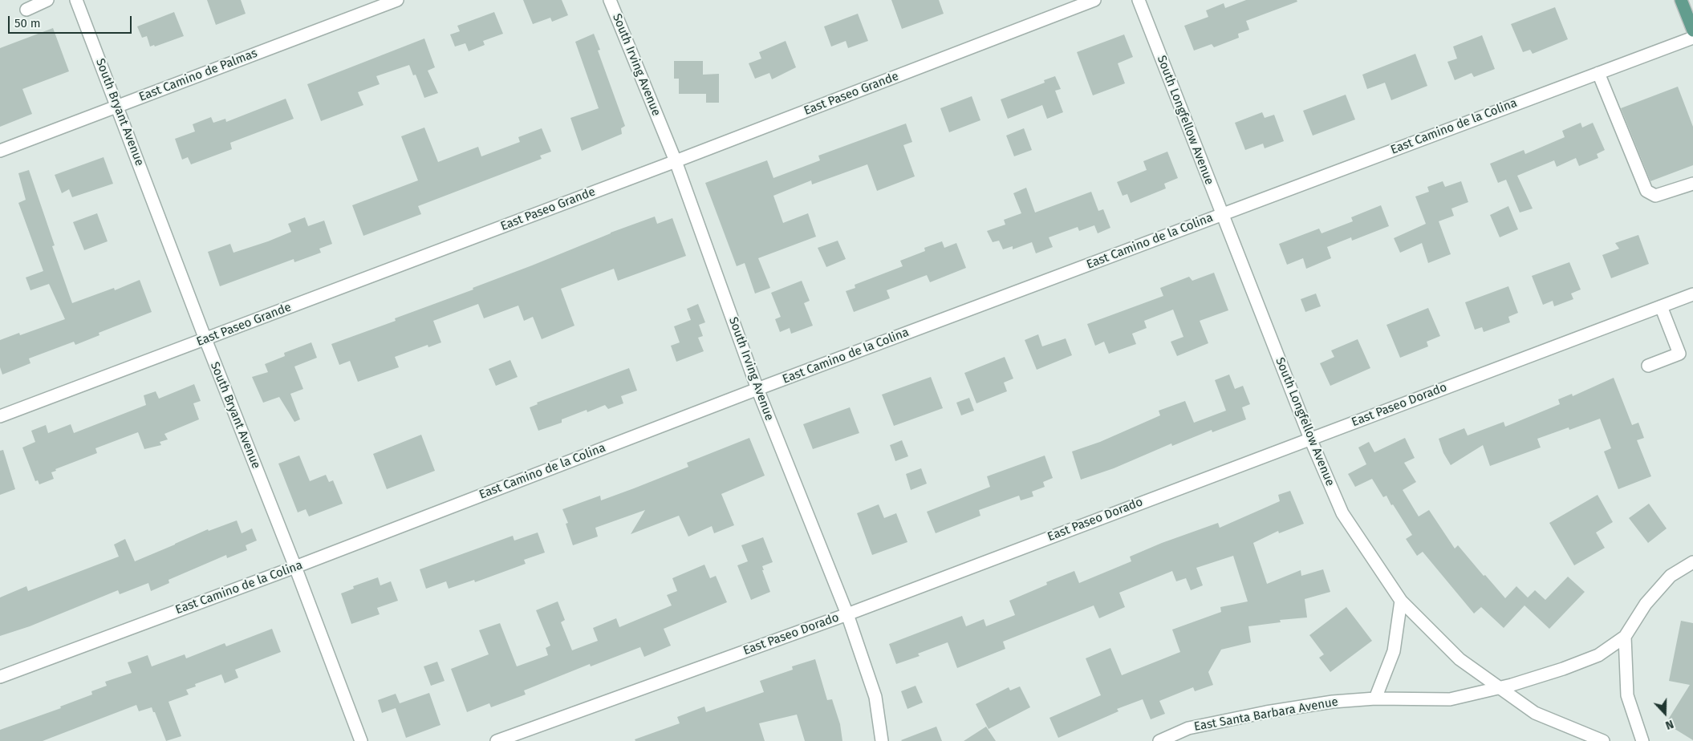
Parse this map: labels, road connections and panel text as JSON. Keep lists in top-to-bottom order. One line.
{"streets":{"street":["South Irving Avenue","East Camino de Palmas","East Paseo Grande","South Bryant Avenue","South Longfellow Avenue","East Camino de la Colina","East Paseo Dorado","East Santa Barbara Avenue"]},"crossings":[["South Irving Avenue","East Paseo Grande"],["South Irving Avenue","East Camino de la Colina"],["South Irving Avenue","East Paseo Dorado"],["East Camino de Palmas","South Bryant Avenue"],["East Paseo Grande","South Bryant Avenue"],["South Bryant Avenue","East Camino de la Colina"],["South Longfellow Avenue","East Camino de la Colina"],["South Longfellow Avenue","East Paseo Dorado"],["South Longfellow Avenue","East Santa Barbara Avenue"]],"scale_bar":"50 m","north":"bottom"}
